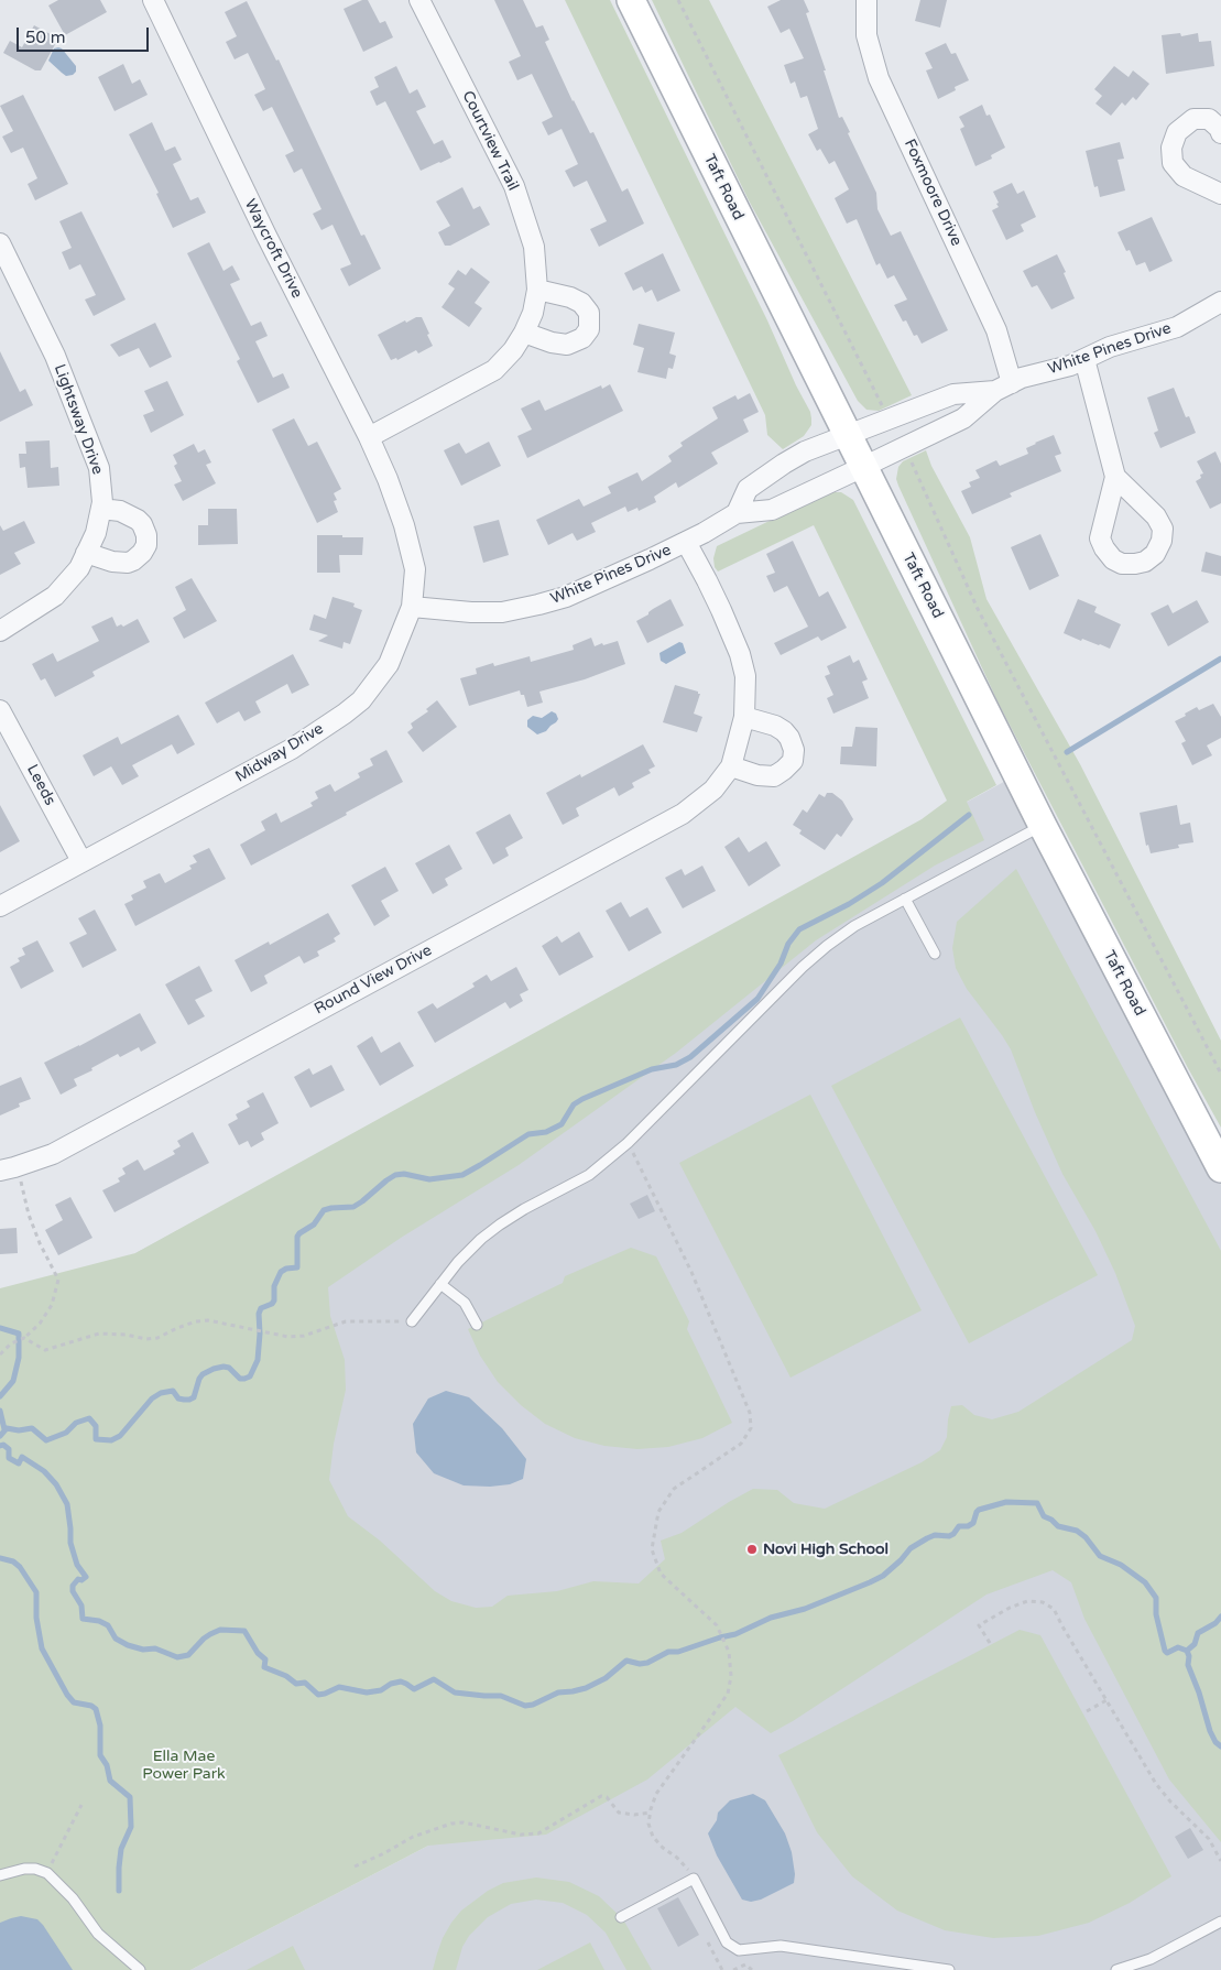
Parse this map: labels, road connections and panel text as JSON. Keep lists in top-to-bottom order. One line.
{"streets":{"street":["Courtview Trail","Taft Road","Foxmoore Drive","Waycroft Drive","White Pines Drive","Lightsway Drive","Midway Drive","Leeds","Round View Drive"]},"crossings":[["Courtview Trail","Waycroft Drive"],["Taft Road","White Pines Drive"],["Foxmoore Drive","White Pines Drive"],["Waycroft Drive","Midway Drive"],["White Pines Drive","Midway Drive"],["White Pines Drive","Round View Drive"],["Midway Drive","Leeds"]],"parks":["Ella Mae Power Park"],"places":["Novi High School"],"scale_bar":"50 m"}
